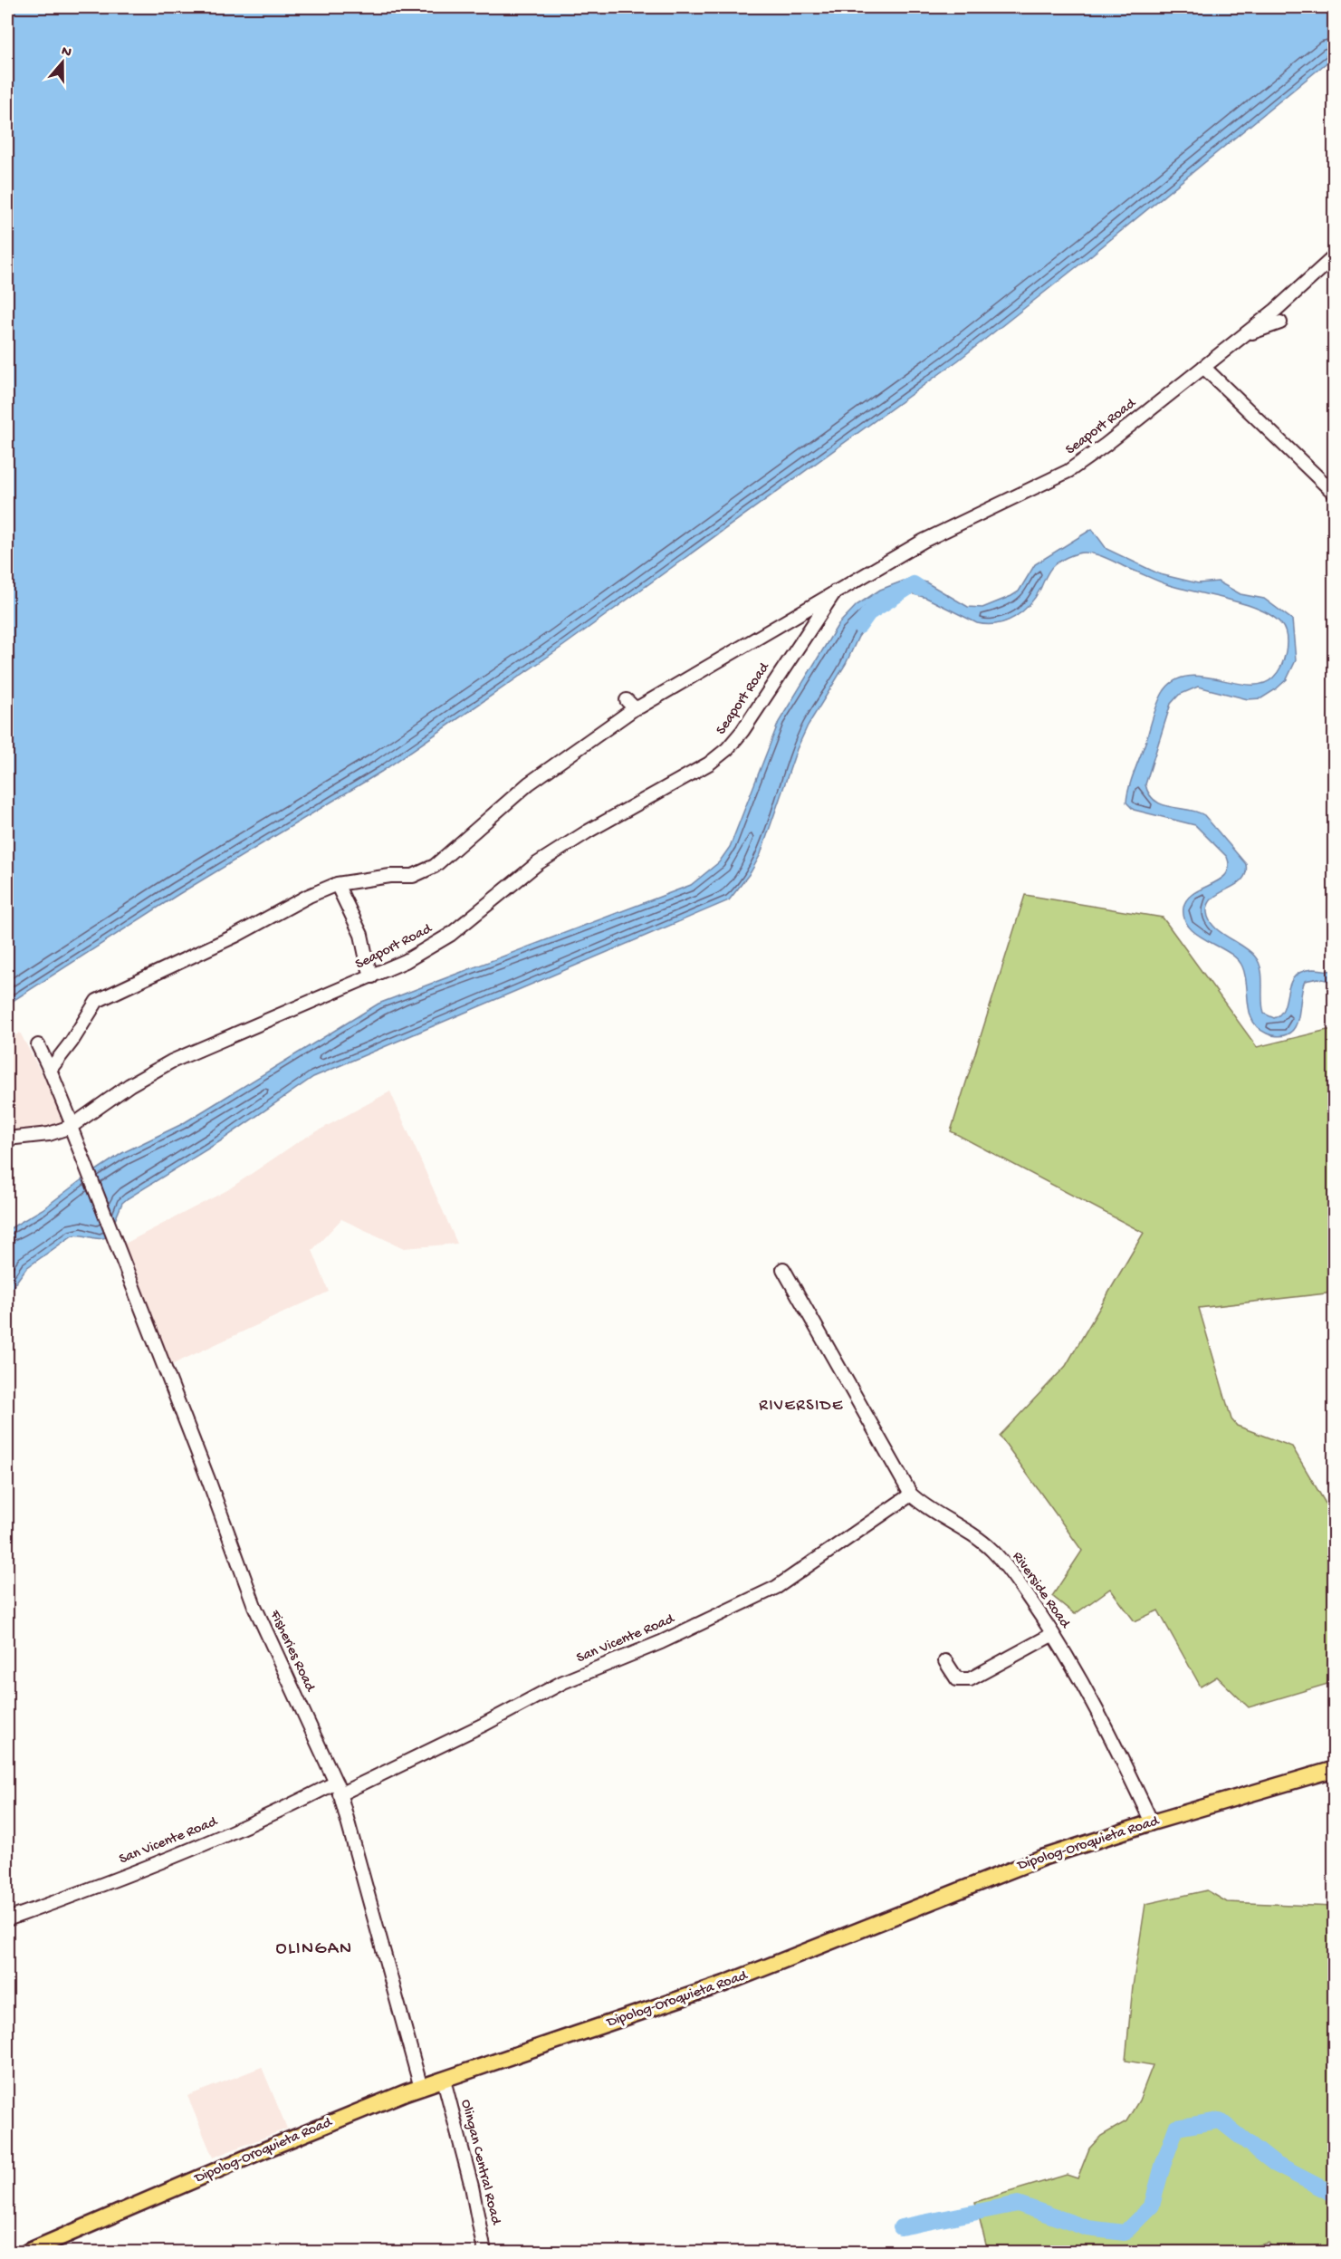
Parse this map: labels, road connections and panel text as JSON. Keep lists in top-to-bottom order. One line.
{"streets":{"main road":["Dipolog-Oroquieta Road"],"street":["Seaport Road","Riverside Road","San Vicente Road","Fisheries Road","Olingan Central Road"]},"crossings":[["Seaport Road","Fisheries Road"],["Riverside Road","San Vicente Road"],["Riverside Road","Dipolog-Oroquieta Road"],["San Vicente Road","Fisheries Road"],["Fisheries Road","Dipolog-Oroquieta Road"],["Dipolog-Oroquieta Road","Olingan Central Road"]],"districts":["RIVERSIDE","OLINGAN"],"north":"top"}
